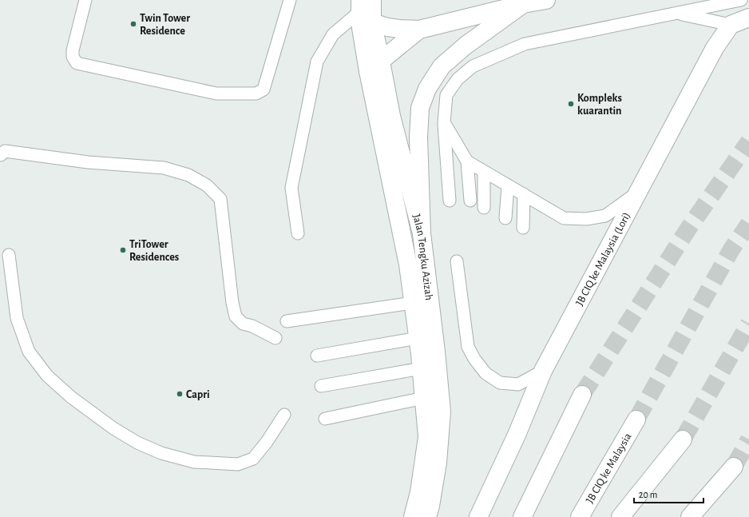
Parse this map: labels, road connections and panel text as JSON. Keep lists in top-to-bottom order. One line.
{"streets":{"main road":["Jalan Tengku Azizah","JB CIQ ke Malaysia (Lori)","JB CIQ ke Malaysia"]},"places":["Twin Tower Residence","Kompleks kuarantin","TriTower Residences","Capri"],"scale_bar":"20 m"}
